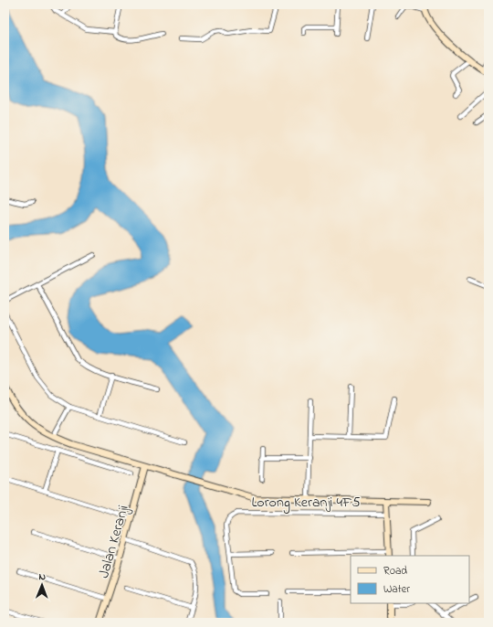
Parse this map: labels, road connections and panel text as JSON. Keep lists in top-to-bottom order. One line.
{"streets":{"street":["Lorong Keranji 4F5","Jalan Keranji"]},"legend":["Road","Water"],"north":"top"}
